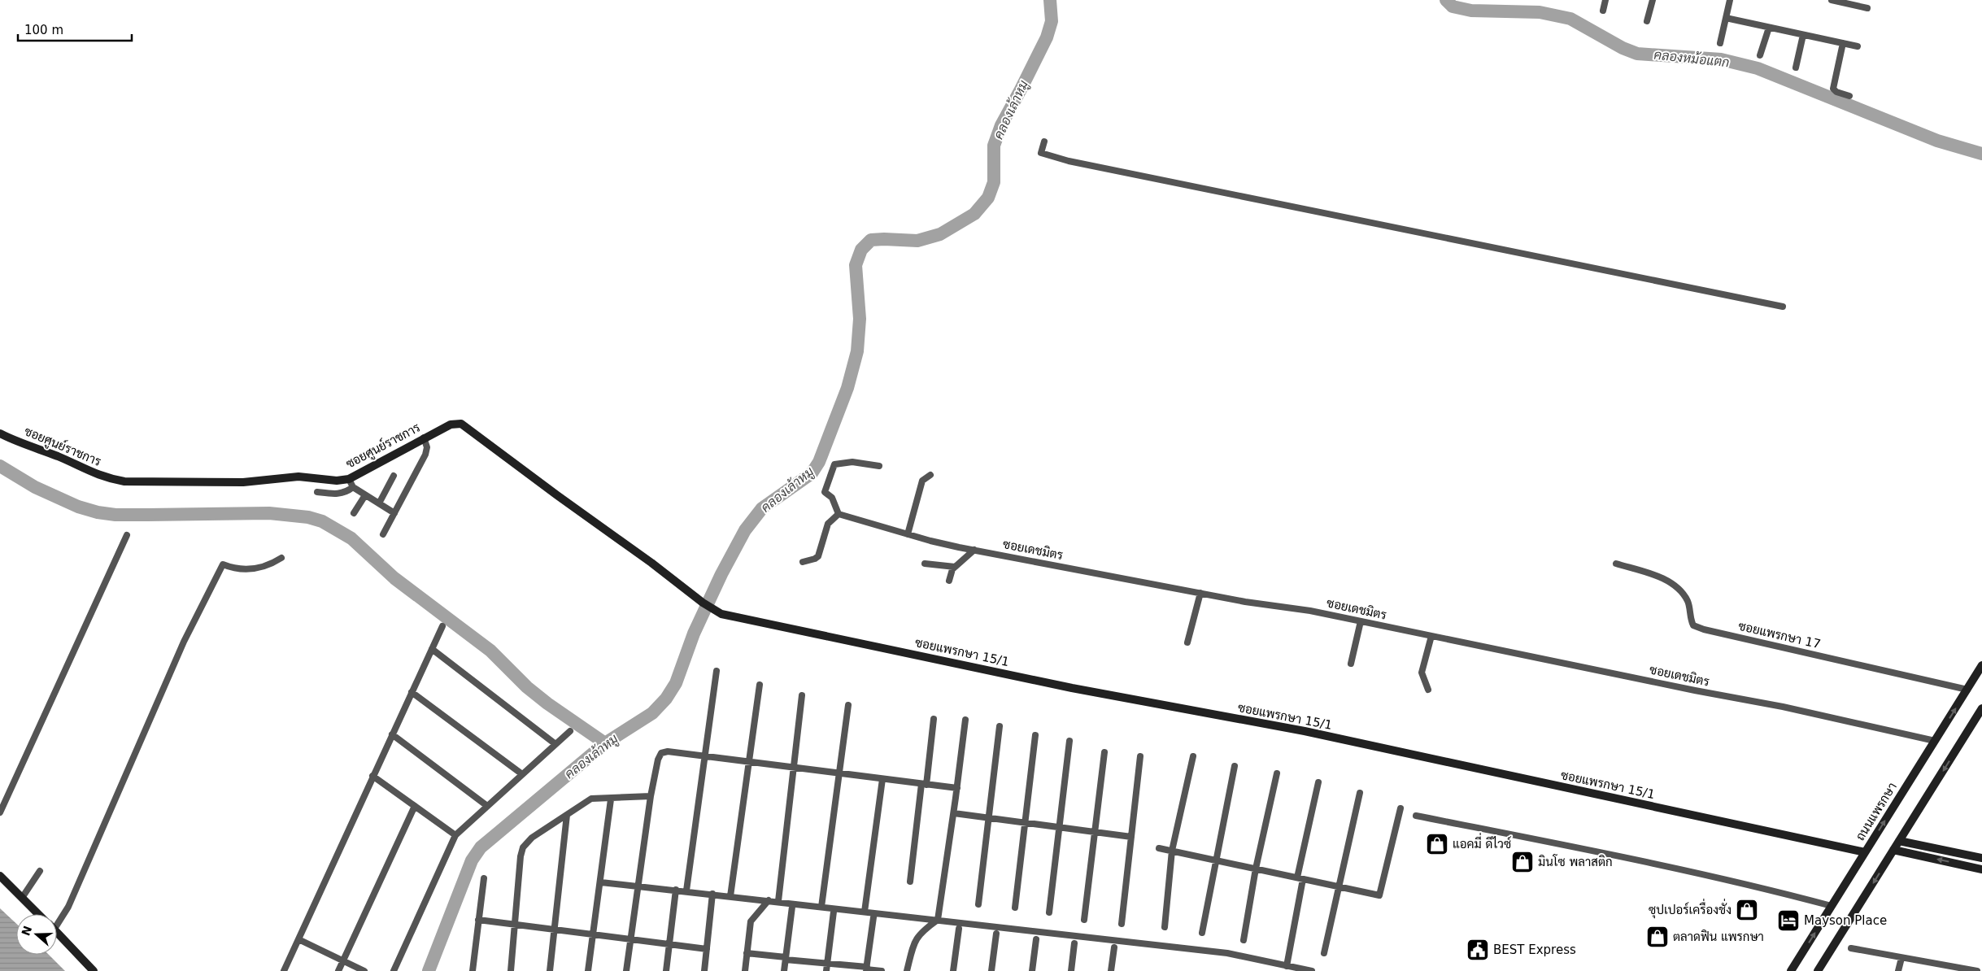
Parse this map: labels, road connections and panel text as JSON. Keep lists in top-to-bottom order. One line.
{"streets":{"street":["ซอยศูนย์ราชการ","ซอยเดชมิตร","ซอยแพรกษา 17","ซอยแพรกษา 15/1","ถนนแพรกษา"]},"crossings":[["ซอยศูนย์ราชการ","ซอยแพรกษา 15/1"],["ซอยเดชมิตร","ถนนแพรกษา"],["ซอยแพรกษา 17","ถนนแพรกษา"],["ซอยแพรกษา 15/1","ถนนแพรกษา"]],"water":["คลองหม้อแตก","คลองเล้าหมู"],"places":{"shop":["แอคมี่ ดีไวซ์","มินโซ พลาสติก","ซุปเปอร์เครื่องชั่ง","ตลาดฟิน แพรกษา"],"hotel":["Mayson Place"],"public building":["BEST Express"]},"scale_bar":"100 m","north":"left"}
